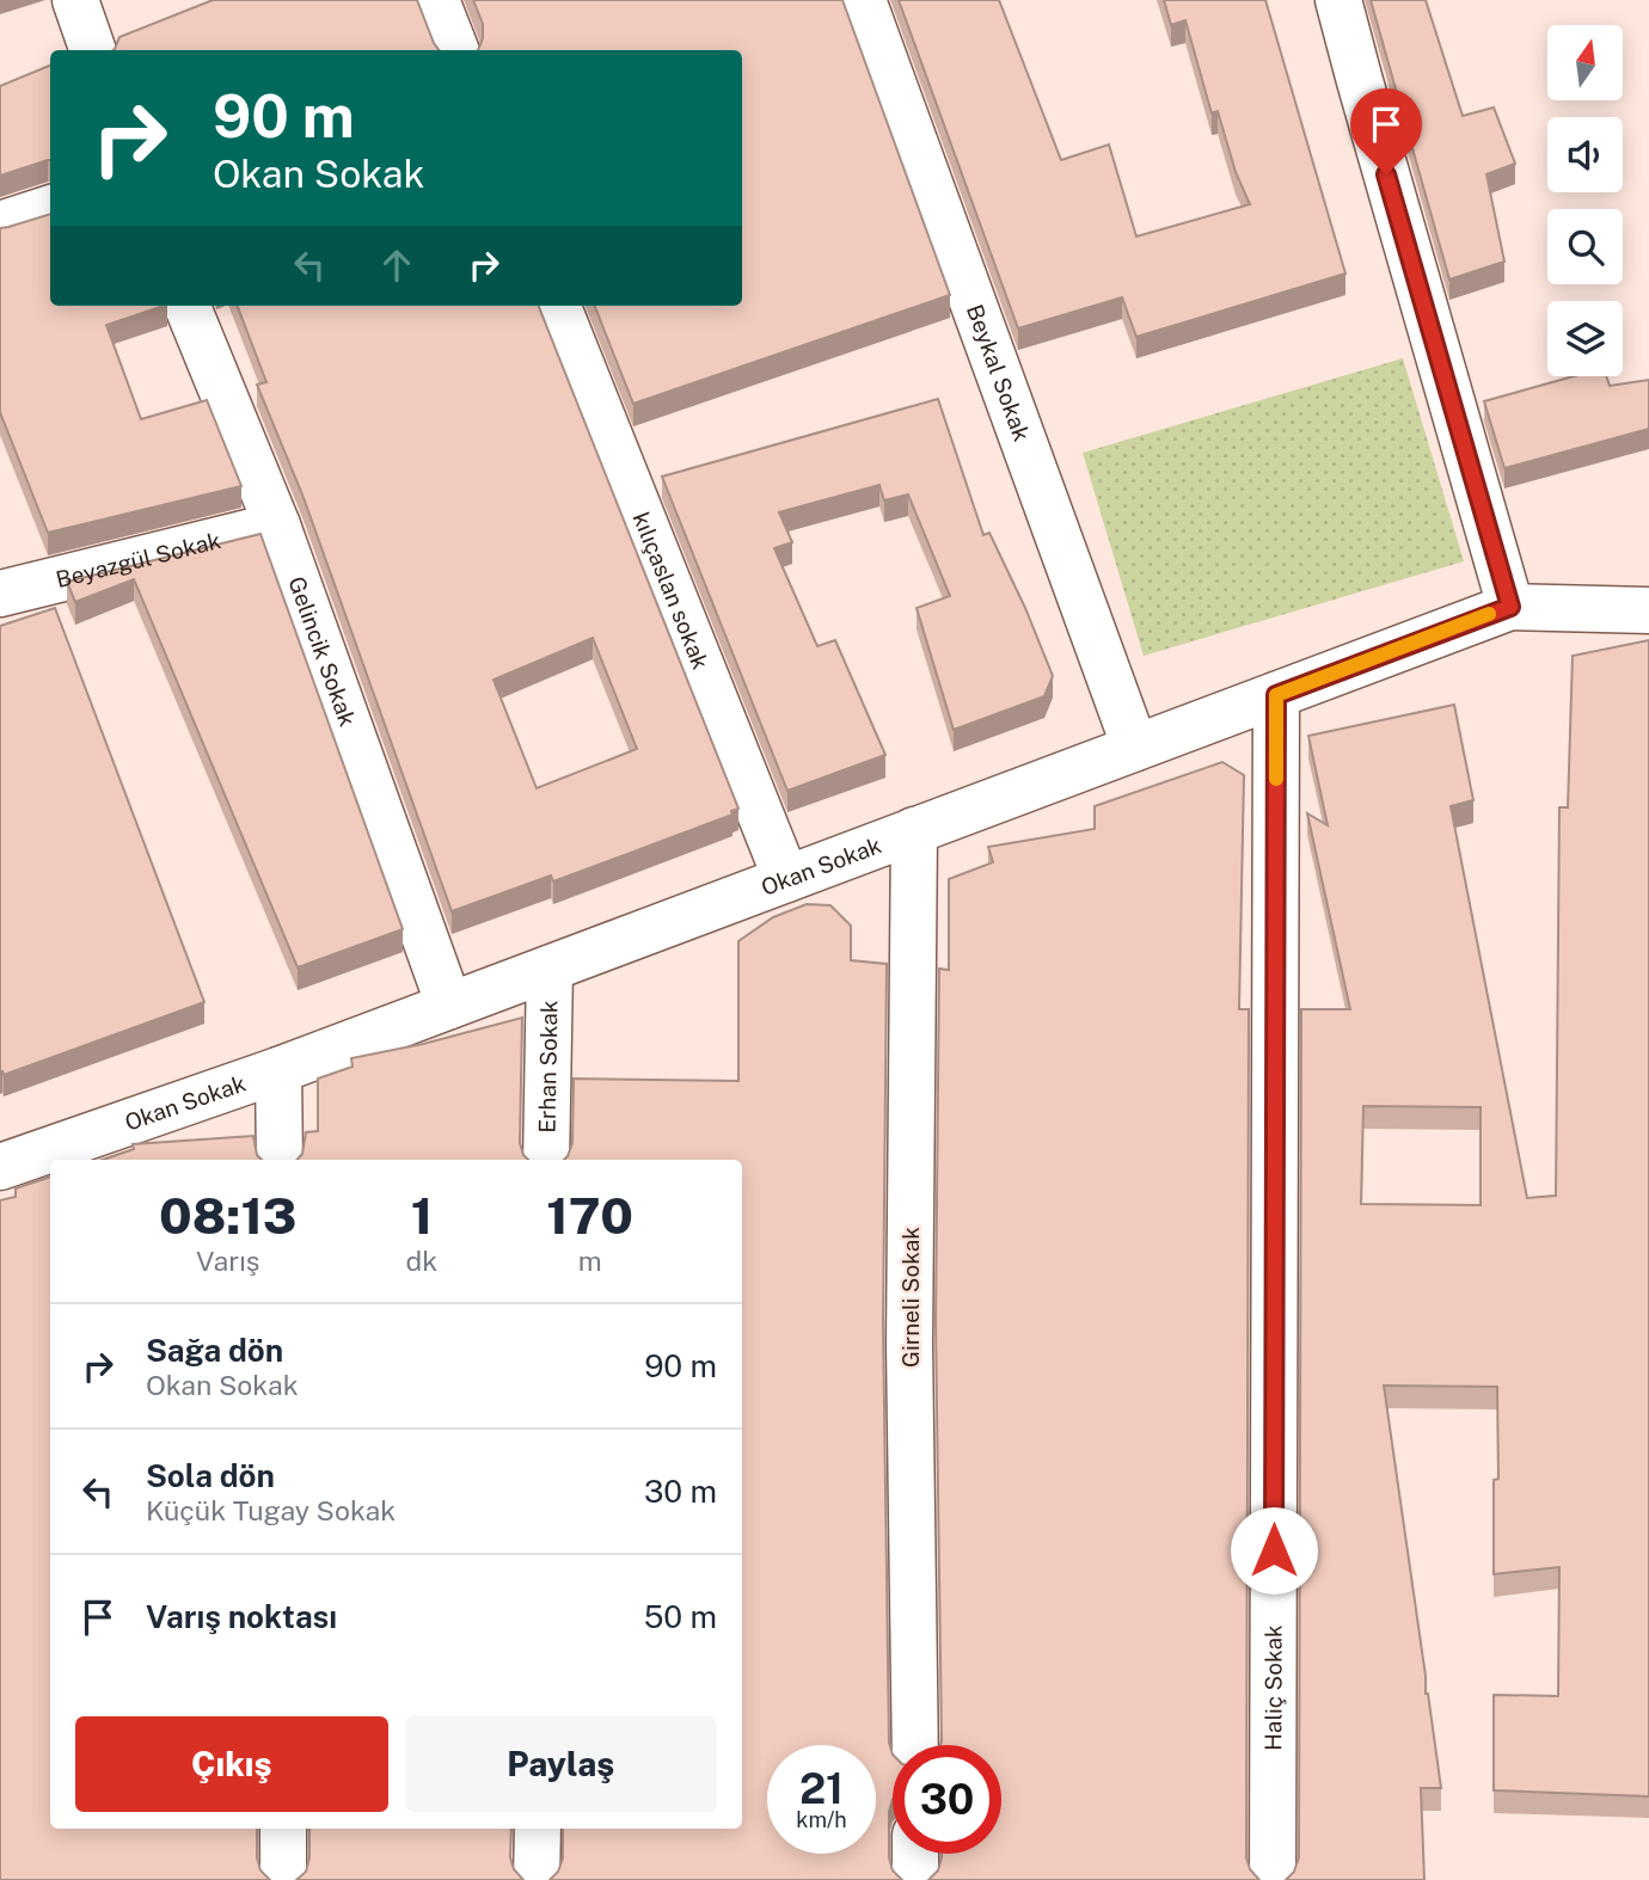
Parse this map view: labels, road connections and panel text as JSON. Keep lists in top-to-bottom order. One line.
{"streets":{"street":["Beykal Sokak","Beyazgül Sokak","kılıçaslan sokak","Gelincik Sokak","Okan Sokak","Erhan Sokak","Girneli Sokak","Haliç Sokak"]},"crossings":[["Beykal Sokak","Okan Sokak"],["Beyazgül Sokak","Gelincik Sokak"],["kılıçaslan sokak","Okan Sokak"],["Gelincik Sokak","Okan Sokak"],["Okan Sokak","Erhan Sokak"],["Okan Sokak","Girneli Sokak"],["Okan Sokak","Haliç Sokak"]],"north":"top","page":{"turn":["90 m","Okan Sokak"],"eta":["08:13","Varış","1","dk","170","m"],"list":[{"name":"Sağa dön","note":"Okan Sokak","value":"90 m"},{"name":"Sola dön","note":"Küçük Tugay Sokak","value":"30 m"},{"name":"Varış noktası","value":"50 m"}],"buttons":["Çıkış","Paylaş"],"speed":"21 km/h","limit":"30"}}
